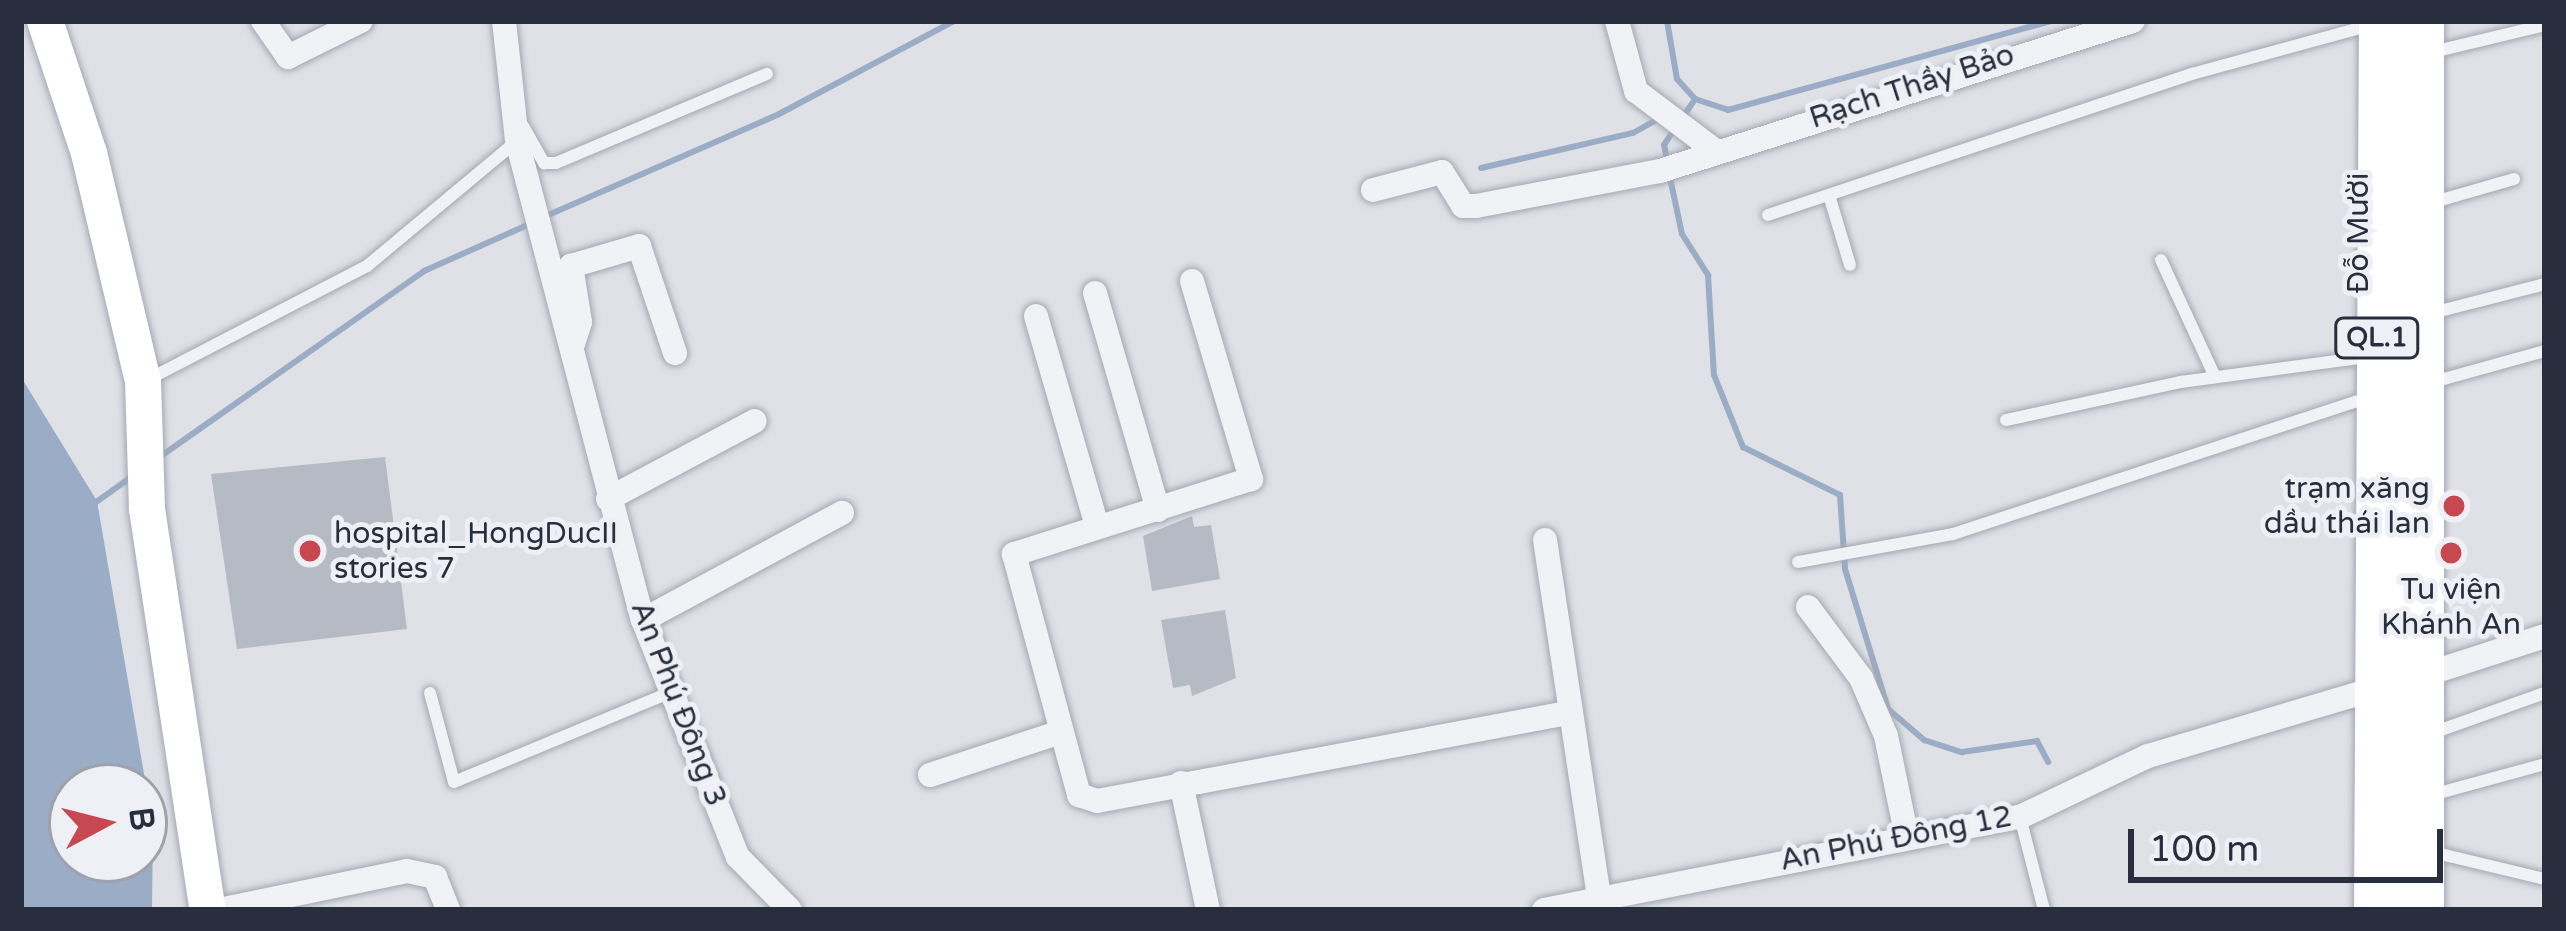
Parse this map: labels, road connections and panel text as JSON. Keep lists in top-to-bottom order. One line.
{"streets":{"highway":["Đỗ Mười","QL.1"],"street":["Rạch Thầy Bảo","An Phú Đông 3","An Phú Đông 12"]},"crossings":[["Đỗ Mười","An Phú Đông 12"]],"places":["trạm xăng dầu thái lan","hospital_HongDucII stories 7","Tu viện Khánh An"],"scale_bar":"100 m","north":"right"}
